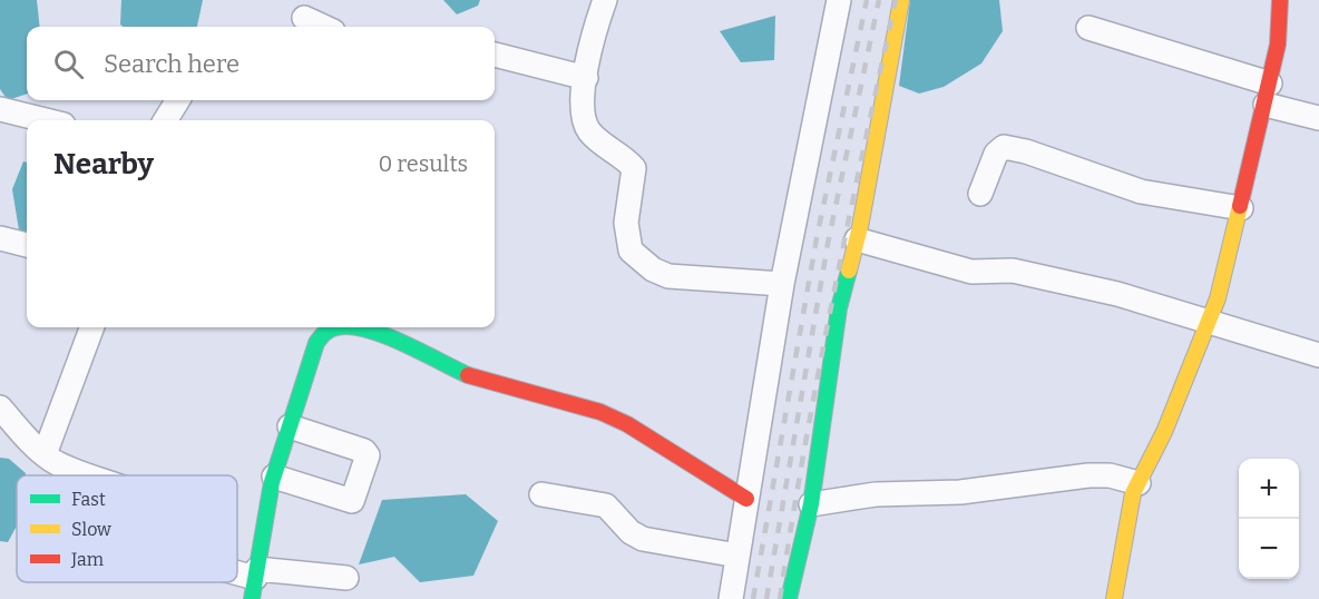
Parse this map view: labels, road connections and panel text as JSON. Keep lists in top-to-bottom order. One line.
{"legend":["Fast","Slow","Jam"],"page":{"search":"Search here","heading":["Nearby","0 results"],"map_buttons":["+","−"]}}
